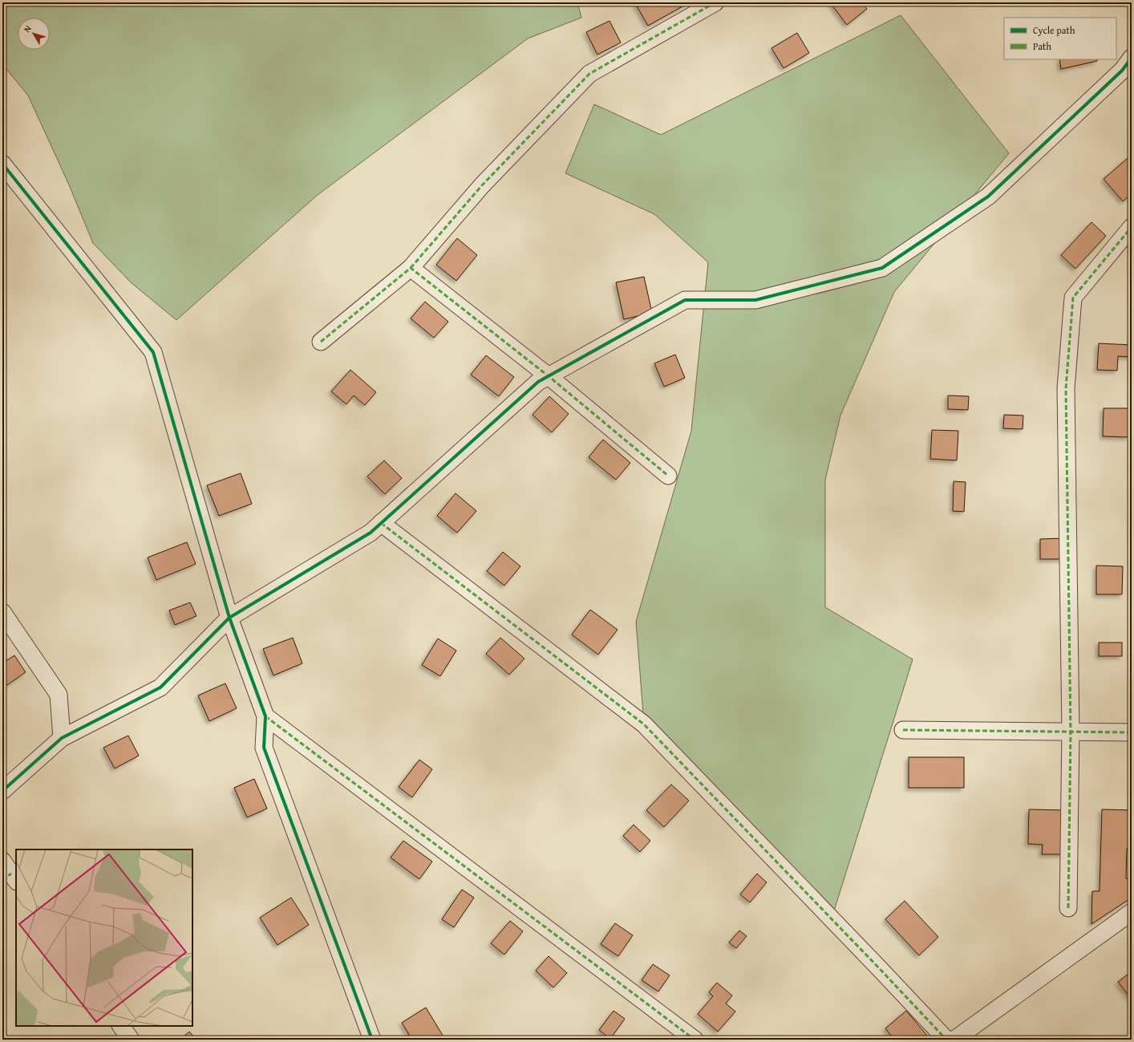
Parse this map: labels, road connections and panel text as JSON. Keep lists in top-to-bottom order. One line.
{"legend":["Cycle path","Path"],"north":"top left"}
